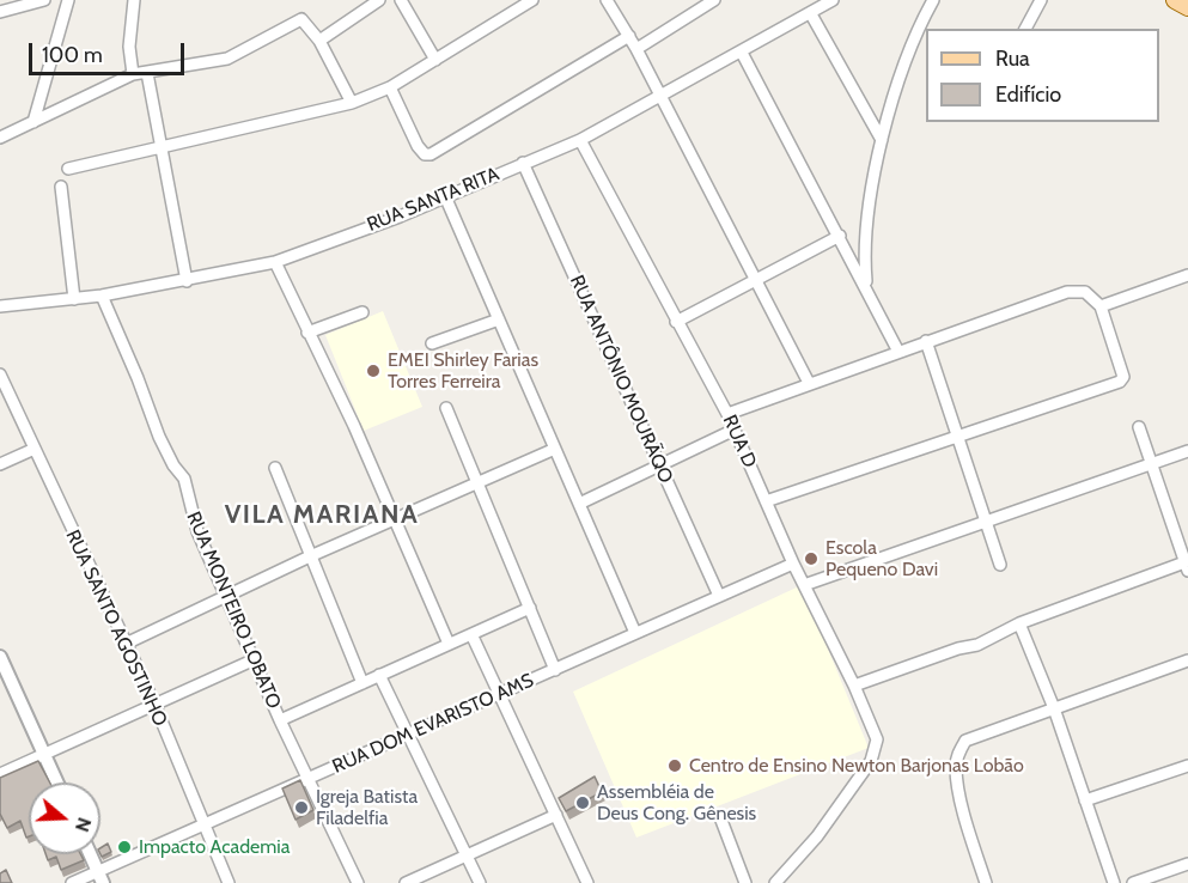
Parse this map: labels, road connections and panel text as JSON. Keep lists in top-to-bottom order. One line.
{"streets":{"street":["RUA SANTA RITA","RUA ANTÔNIO MOURÃQO","RUA D","RUA MONTEIRO LOBATO","RUA SANTO AGOSTINHO","RUA DOM EVARISTO AMS"]},"crossings":[["RUA SANTA RITA","RUA ANTÔNIO MOURÃQO"],["RUA SANTA RITA","RUA D"],["RUA SANTA RITA","RUA MONTEIRO LOBATO"],["RUA ANTÔNIO MOURÃQO","RUA DOM EVARISTO AMS"],["RUA D","RUA DOM EVARISTO AMS"],["RUA MONTEIRO LOBATO","RUA DOM EVARISTO AMS"],["RUA SANTO AGOSTINHO","RUA DOM EVARISTO AMS"]],"districts":["VILA MARIANA"],"places":["EMEI Shirley Farias Torres Ferreira","Escola Pequeno Davi","Centro de Ensino Newton Barjonas Lobão","Assembléia de Deus Cong. Gênesis","Igreja Batista Filadelfia","Impacto Academia"],"legend":["Rua","Edifício"],"scale_bar":"100 m","north":"right"}
